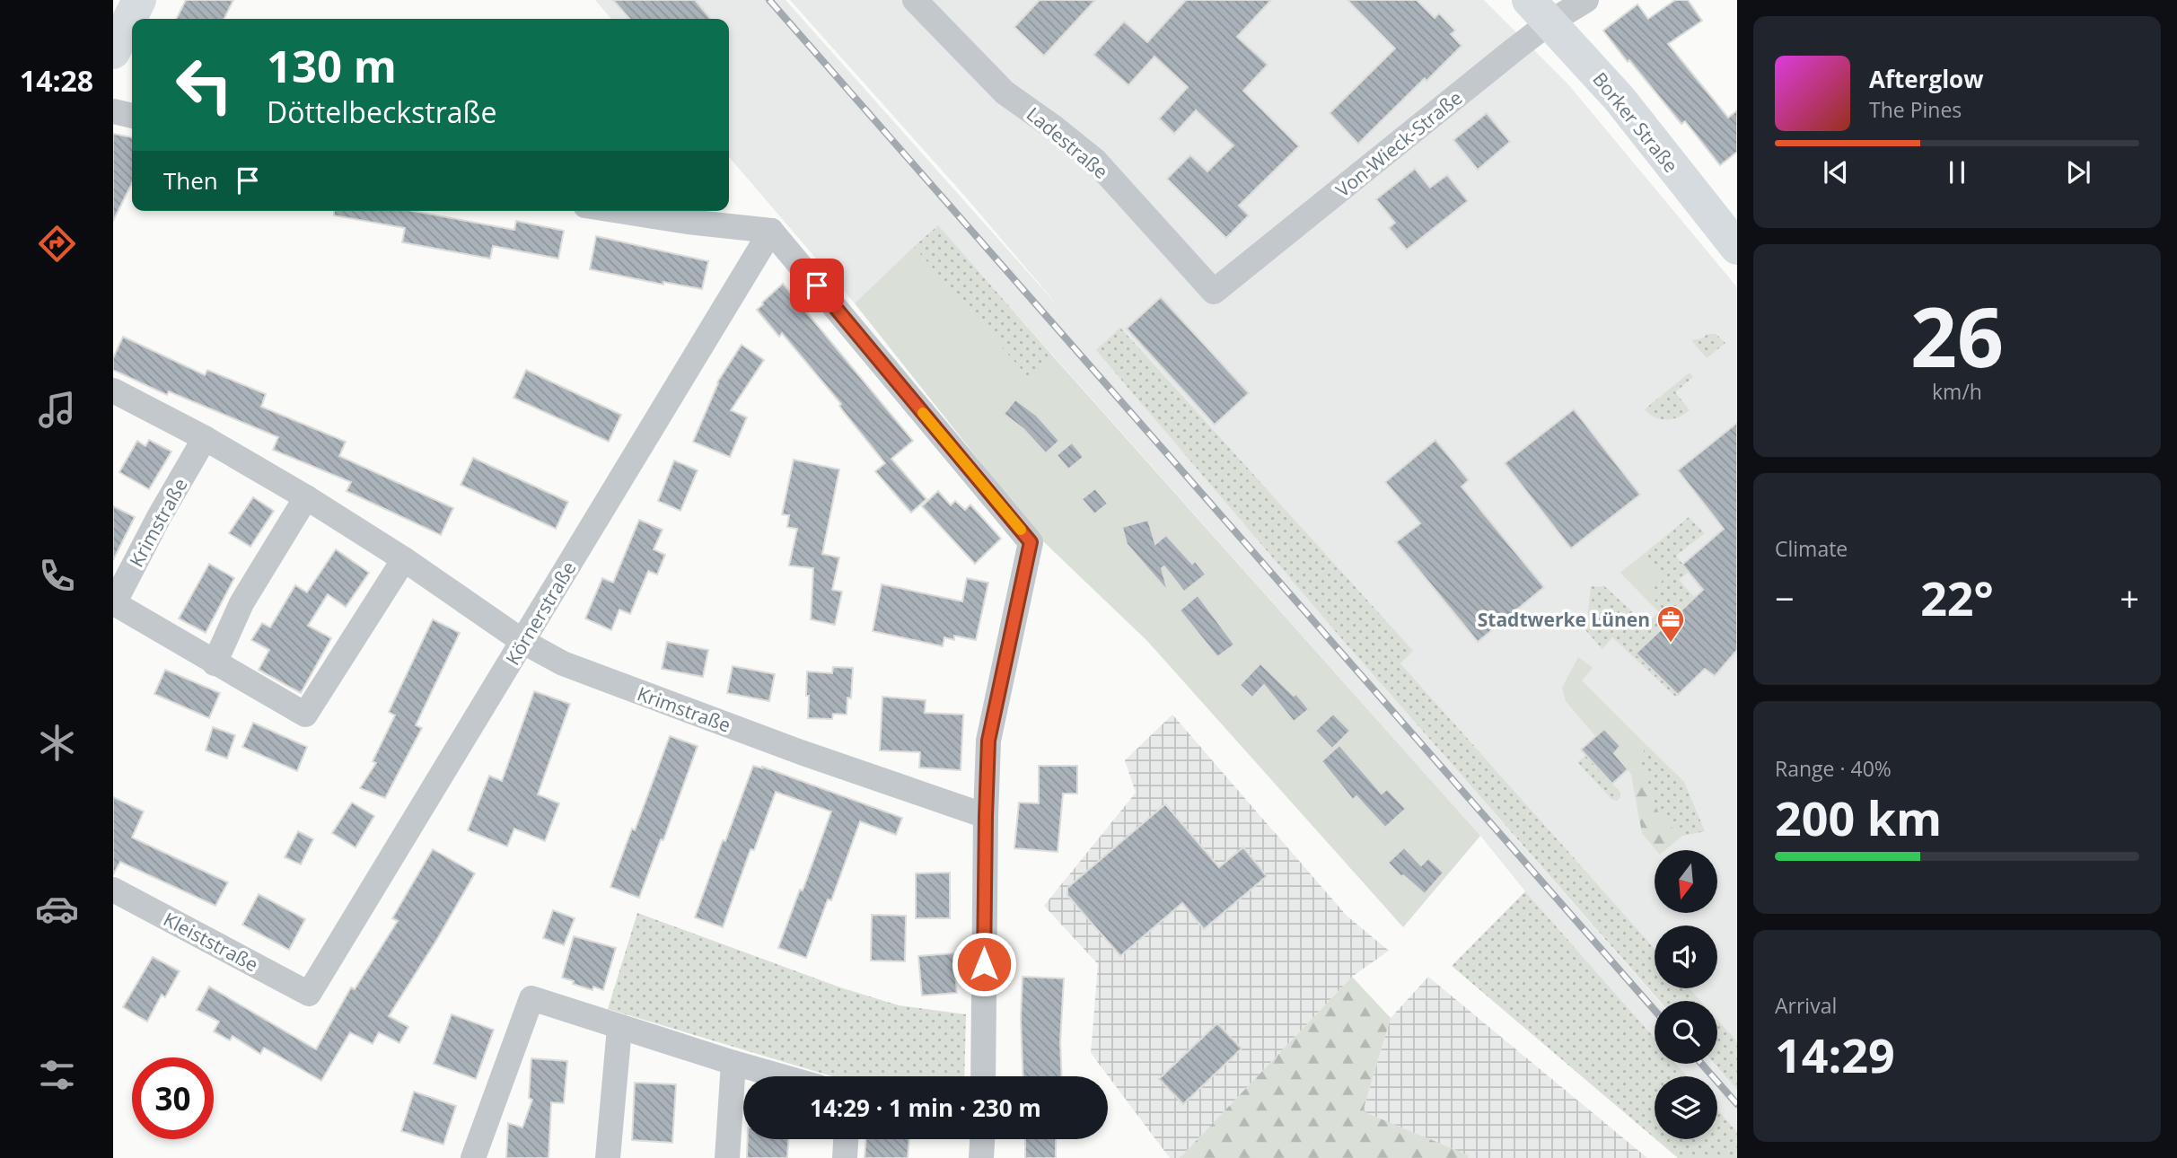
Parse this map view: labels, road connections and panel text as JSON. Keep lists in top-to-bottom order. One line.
{"streets":{"main road":["Borker Straße"],"street":["Ladestraße","Von-Wieck-Straße","Krimstraße","Körnerstraße","Kleiststraße"]},"crossings":[["Borker Straße","Von-Wieck-Straße"],["Ladestraße","Von-Wieck-Straße"],["Krimstraße","Körnerstraße"],["Körnerstraße","Kleiststraße"]],"places":{"office":["Stadtwerke Lünen"]},"north":"bottom","page":{"tabs":"14:28","turn":["130 m","Döttelbeckstraße"],"song":["Afterglow","The Pines"],"then":"Then","tile":[["26","km/h"],"Climate",["Range · 40%","200 km"],["Arrival","14:29"]],"heat":["−","22°","+"],"limit":"30","trip":"14:29 · 1 min · 230 m"}}
